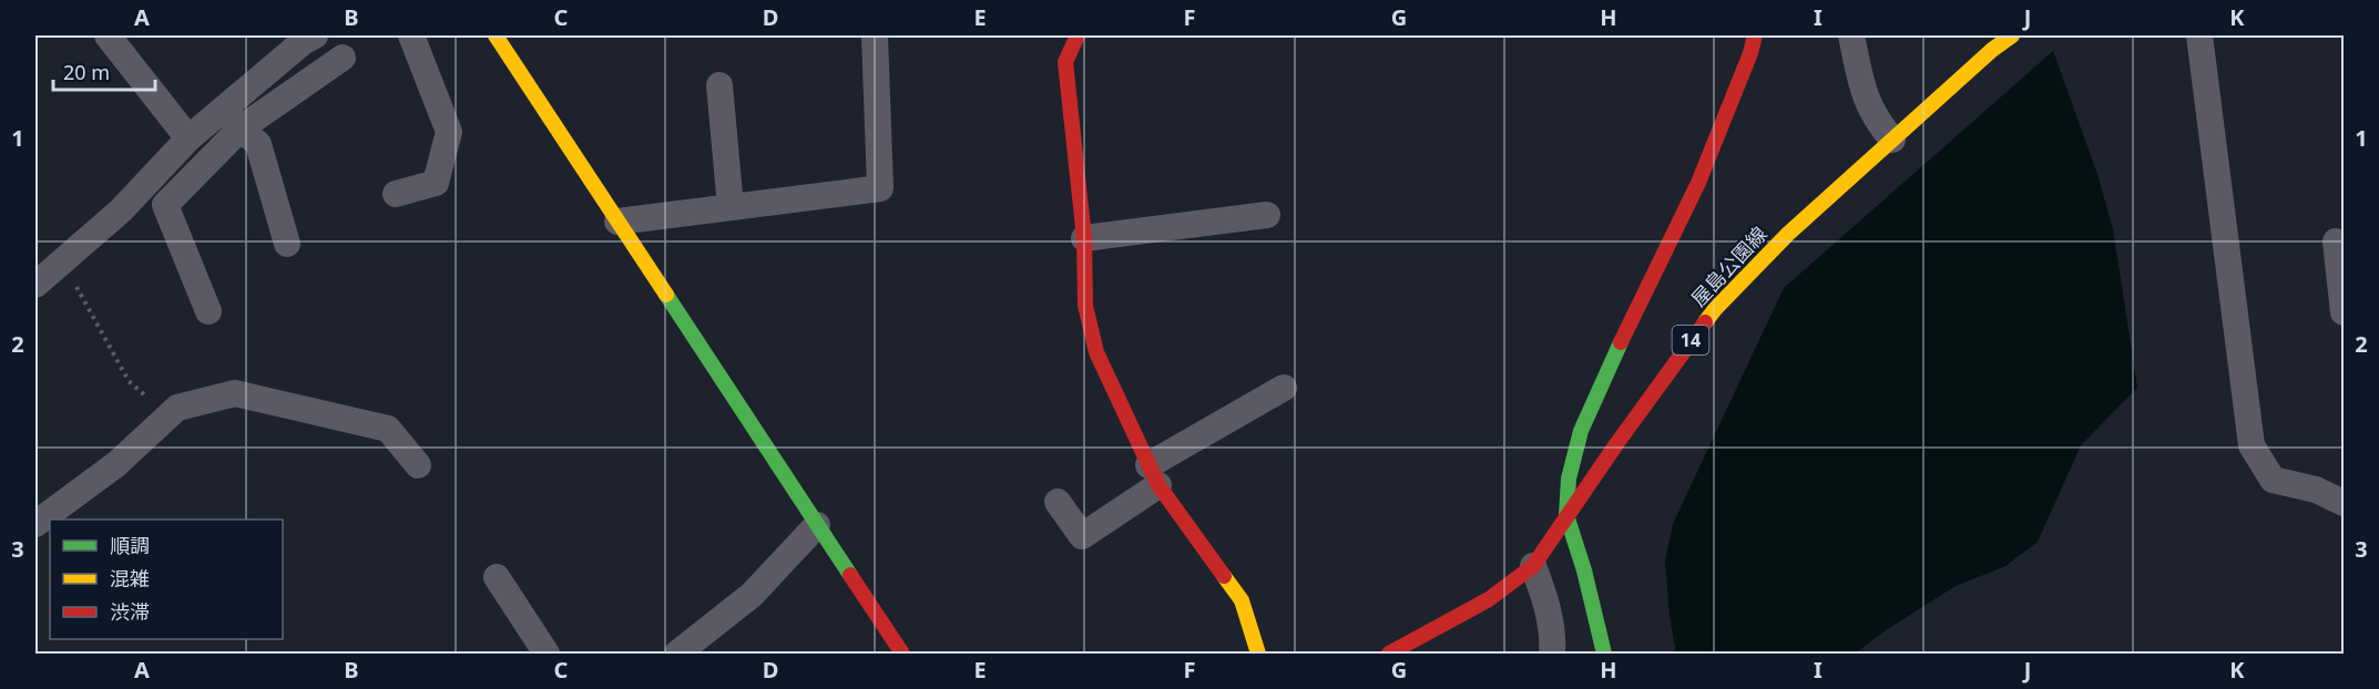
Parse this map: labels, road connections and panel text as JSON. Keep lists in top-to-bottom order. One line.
{"streets":{"street":["屋島公園線","14"]},"legend":["順調","混雑","渋滞"],"scale_bar":"20 m","grid":{"columns":["A","B","C","D","E","F","G","H","I","J","K"],"rows":["1","2","3"]}}
